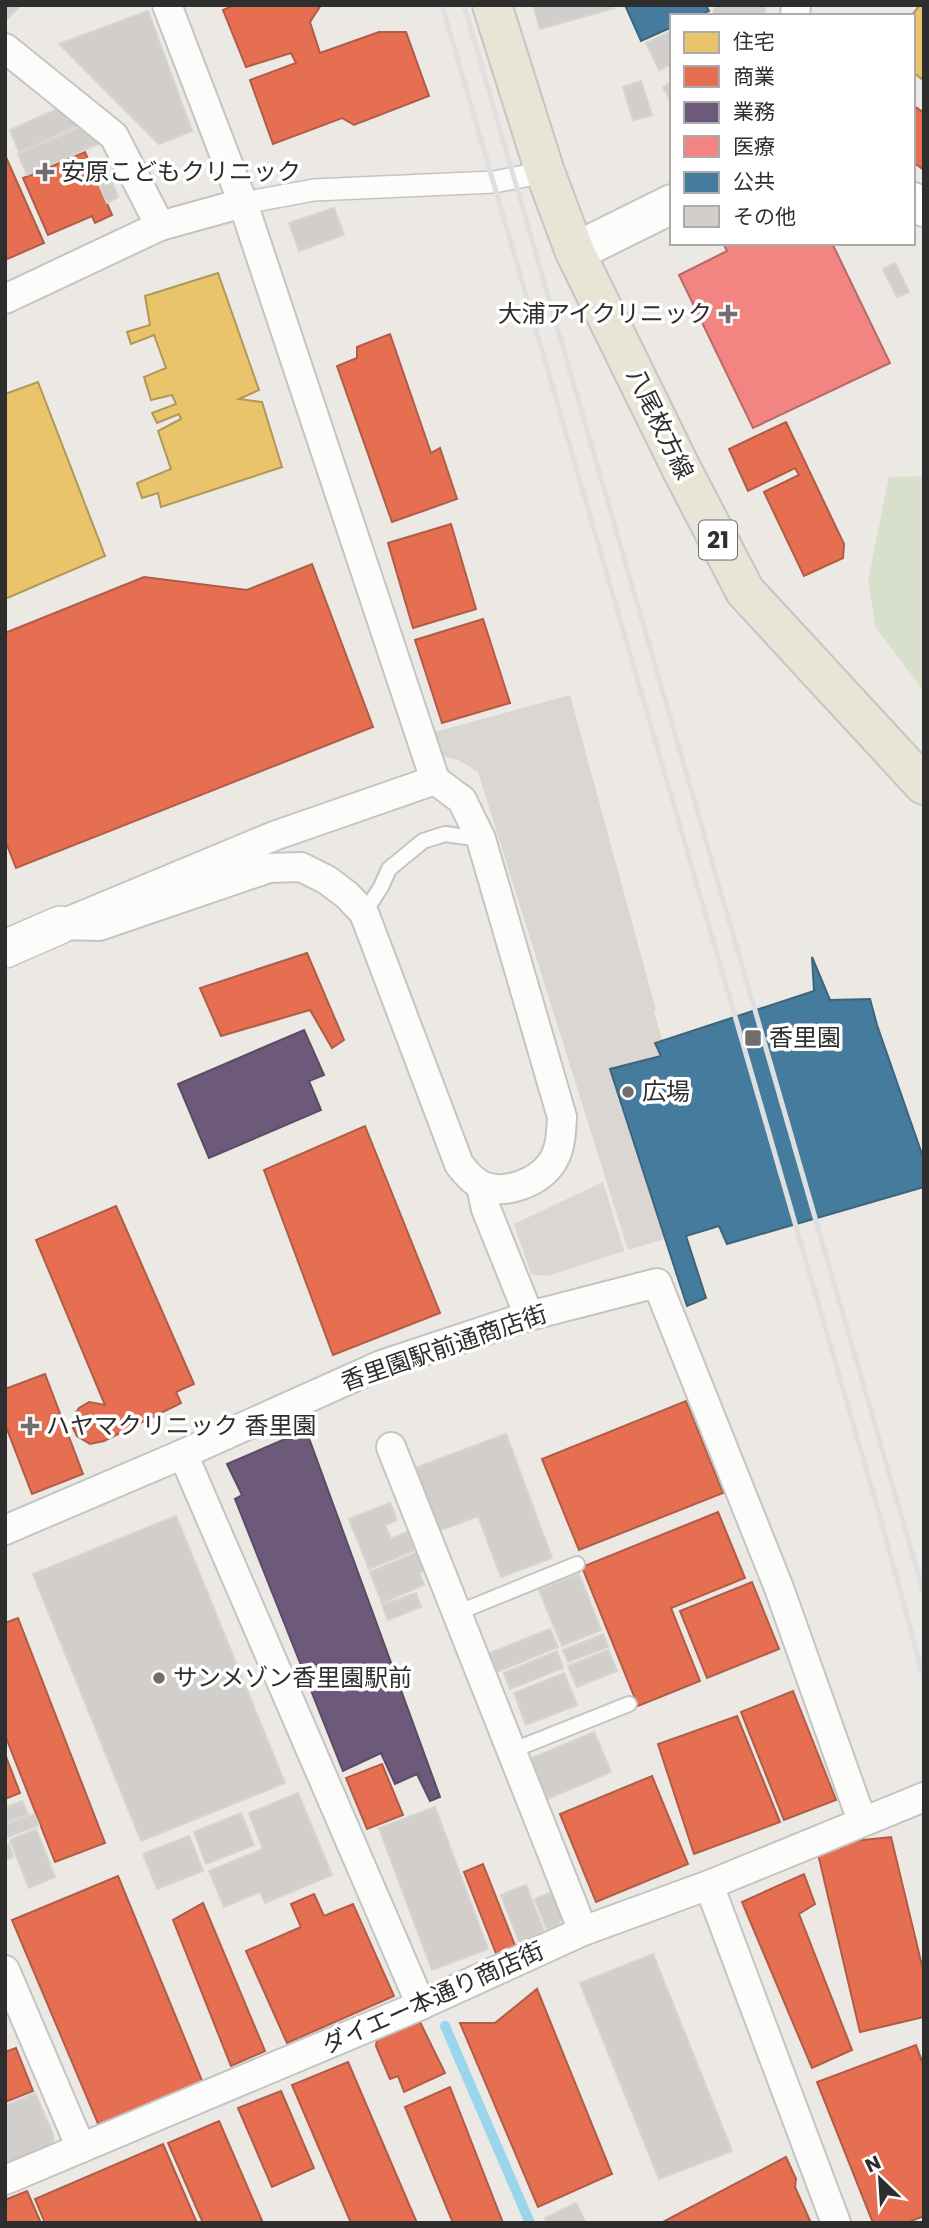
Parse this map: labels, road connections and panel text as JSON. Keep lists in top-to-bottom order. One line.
{"streets":{"main road":["八尾枚方線","21"],"street":["香里園駅前通商店街","ダイエー本通り商店街"]},"crossings":[["香里園駅前通商店街","ダイエー本通り商店街"]],"places":{"health":["安原こどもクリニック","大浦アイクリニック","ハヤマクリニック 香里園"],"transit":["香里園"],"other":["広場","サンメゾン香里園駅前"]},"legend":["住宅","商業","業務","医療","公共","その他"],"north":"top left"}
